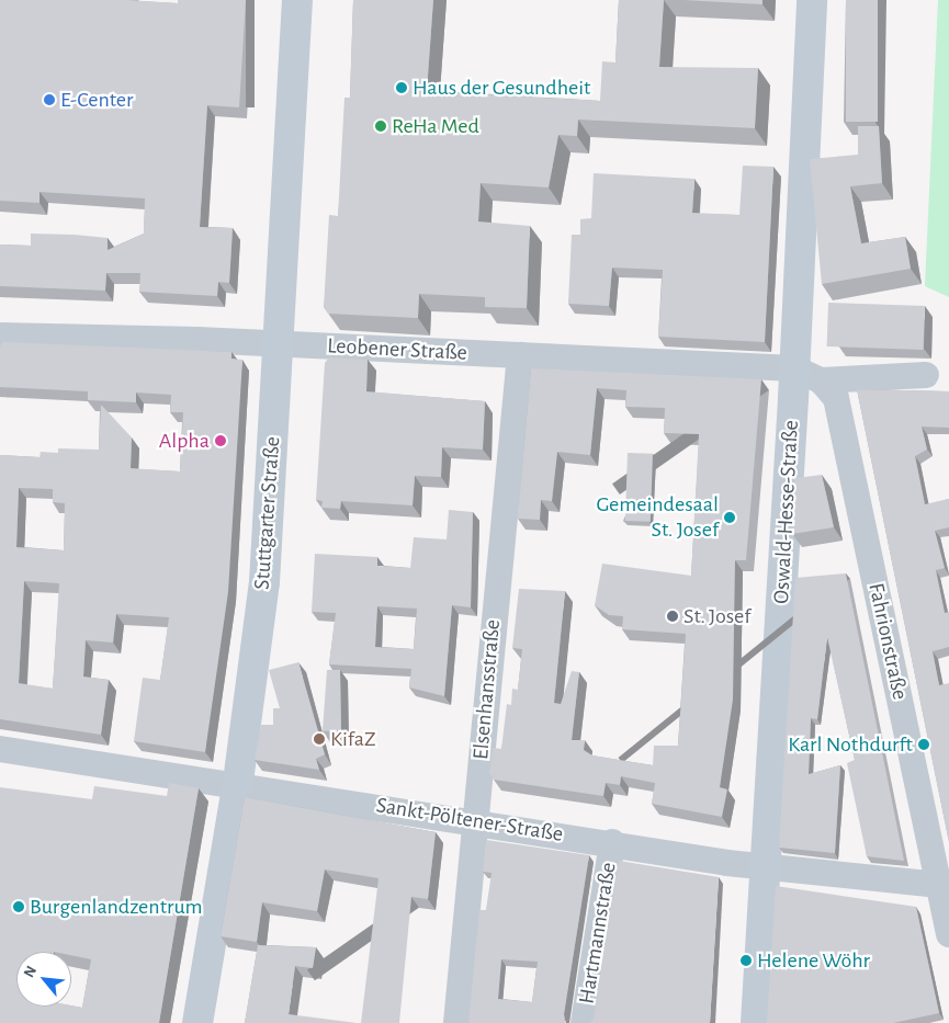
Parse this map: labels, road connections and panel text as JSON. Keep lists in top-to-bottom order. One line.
{"streets":{"street":["Leobener Straße","Oswald-Hesse-Straße","Stuttgarter Straße","Fahrionstraße","Elsenhansstraße","Sankt-Pöltener-Straße","Hartmannstraße"]},"crossings":[["Leobener Straße","Oswald-Hesse-Straße"],["Leobener Straße","Stuttgarter Straße"],["Leobener Straße","Fahrionstraße"],["Leobener Straße","Elsenhansstraße"],["Oswald-Hesse-Straße","Fahrionstraße"],["Oswald-Hesse-Straße","Sankt-Pöltener-Straße"],["Stuttgarter Straße","Sankt-Pöltener-Straße"],["Fahrionstraße","Sankt-Pöltener-Straße"],["Elsenhansstraße","Sankt-Pöltener-Straße"],["Sankt-Pöltener-Straße","Hartmannstraße"]],"places":["Haus der Gesundheit","E-Center","ReHa Med","Alpha","Gemeindesaal St. Josef","St. Josef","KifaZ","Karl Nothdurft","Burgenlandzentrum","Helene Wöhr"],"north":"top left"}
